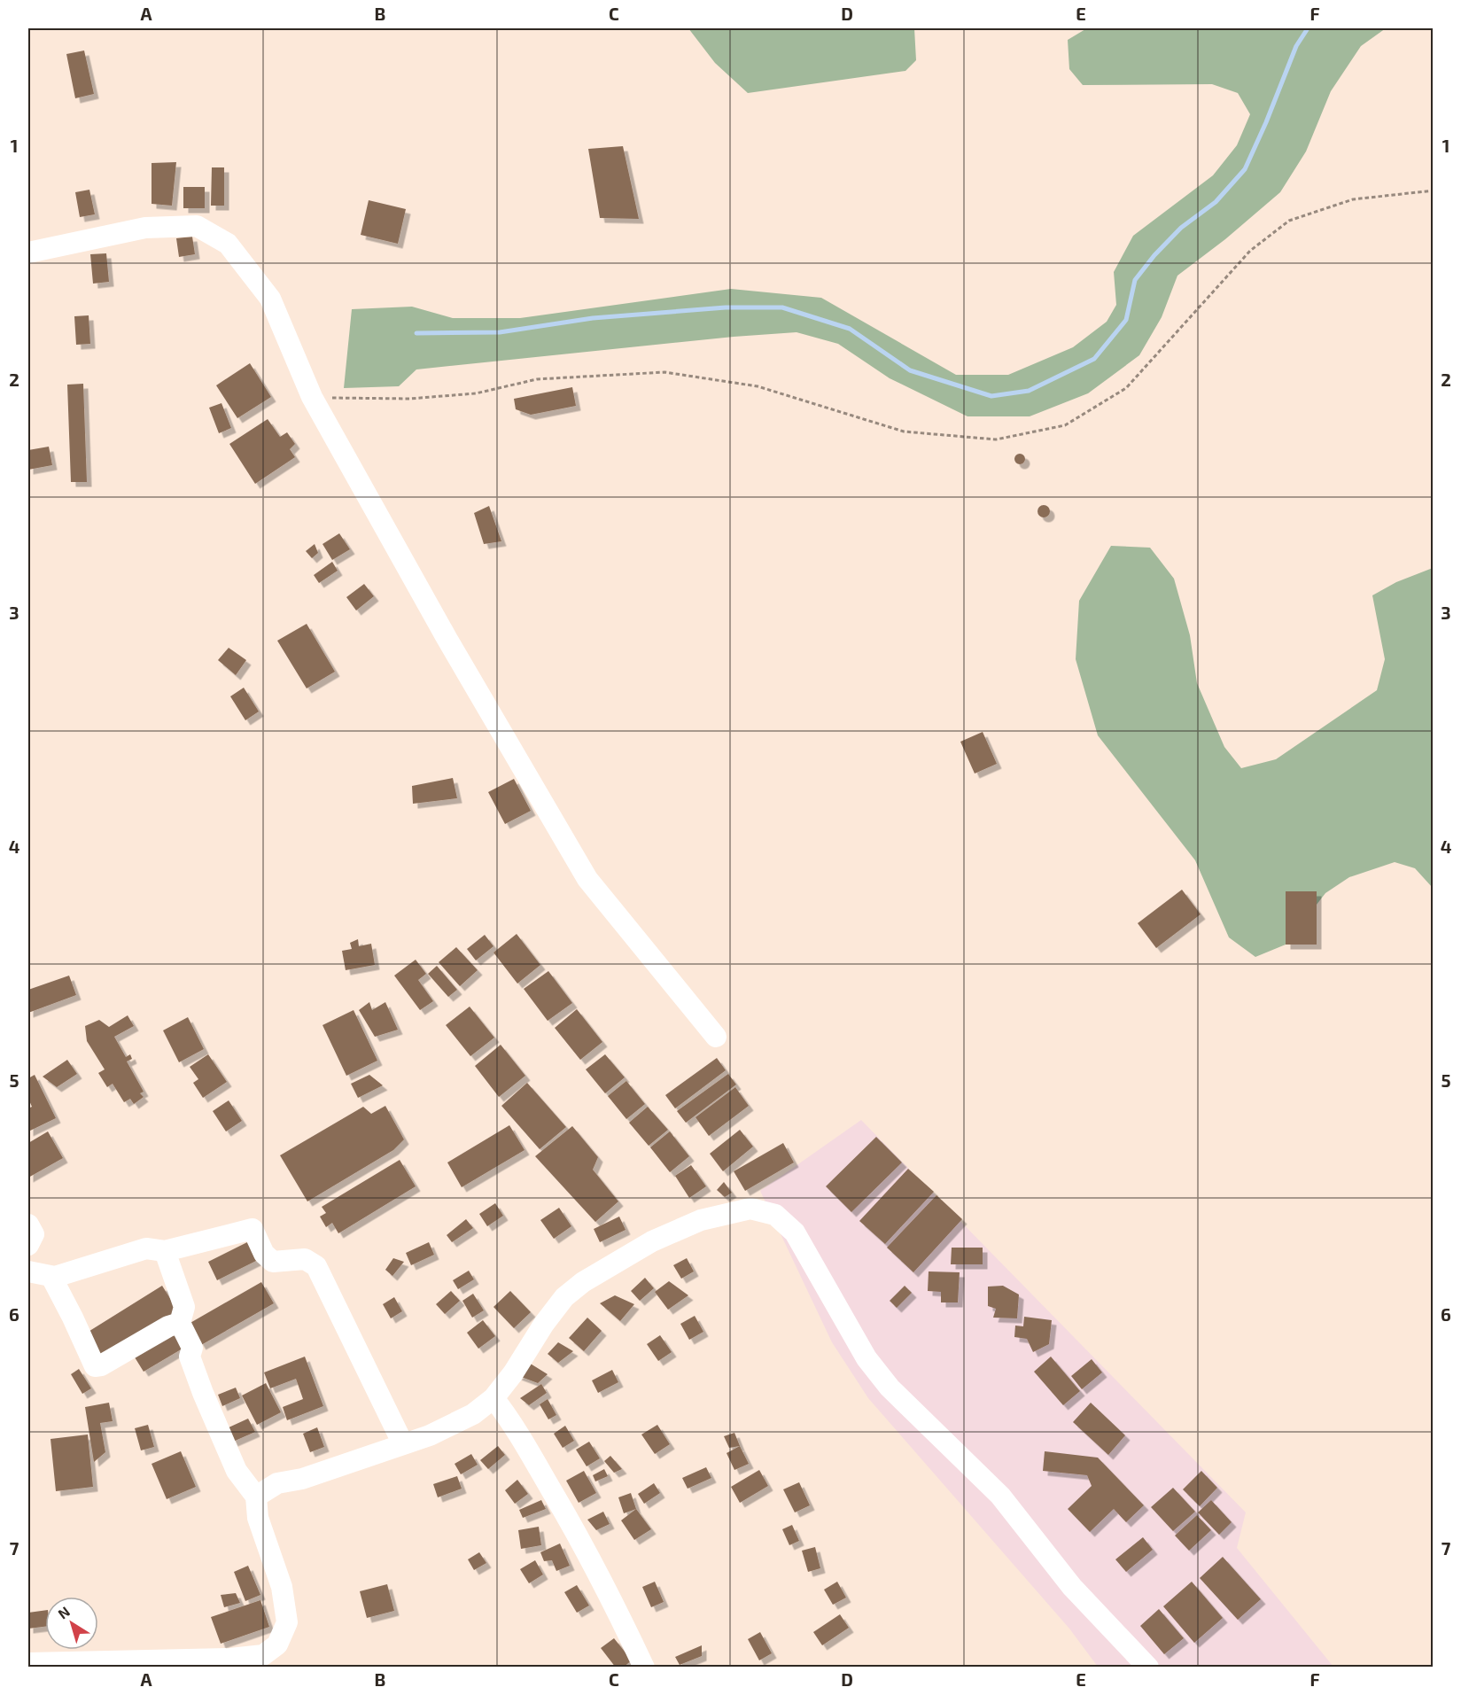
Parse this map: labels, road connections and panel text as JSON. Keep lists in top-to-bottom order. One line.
{"north":"top left","grid":{"columns":["A","B","C","D","E","F"],"rows":["1","2","3","4","5","6","7"]}}
